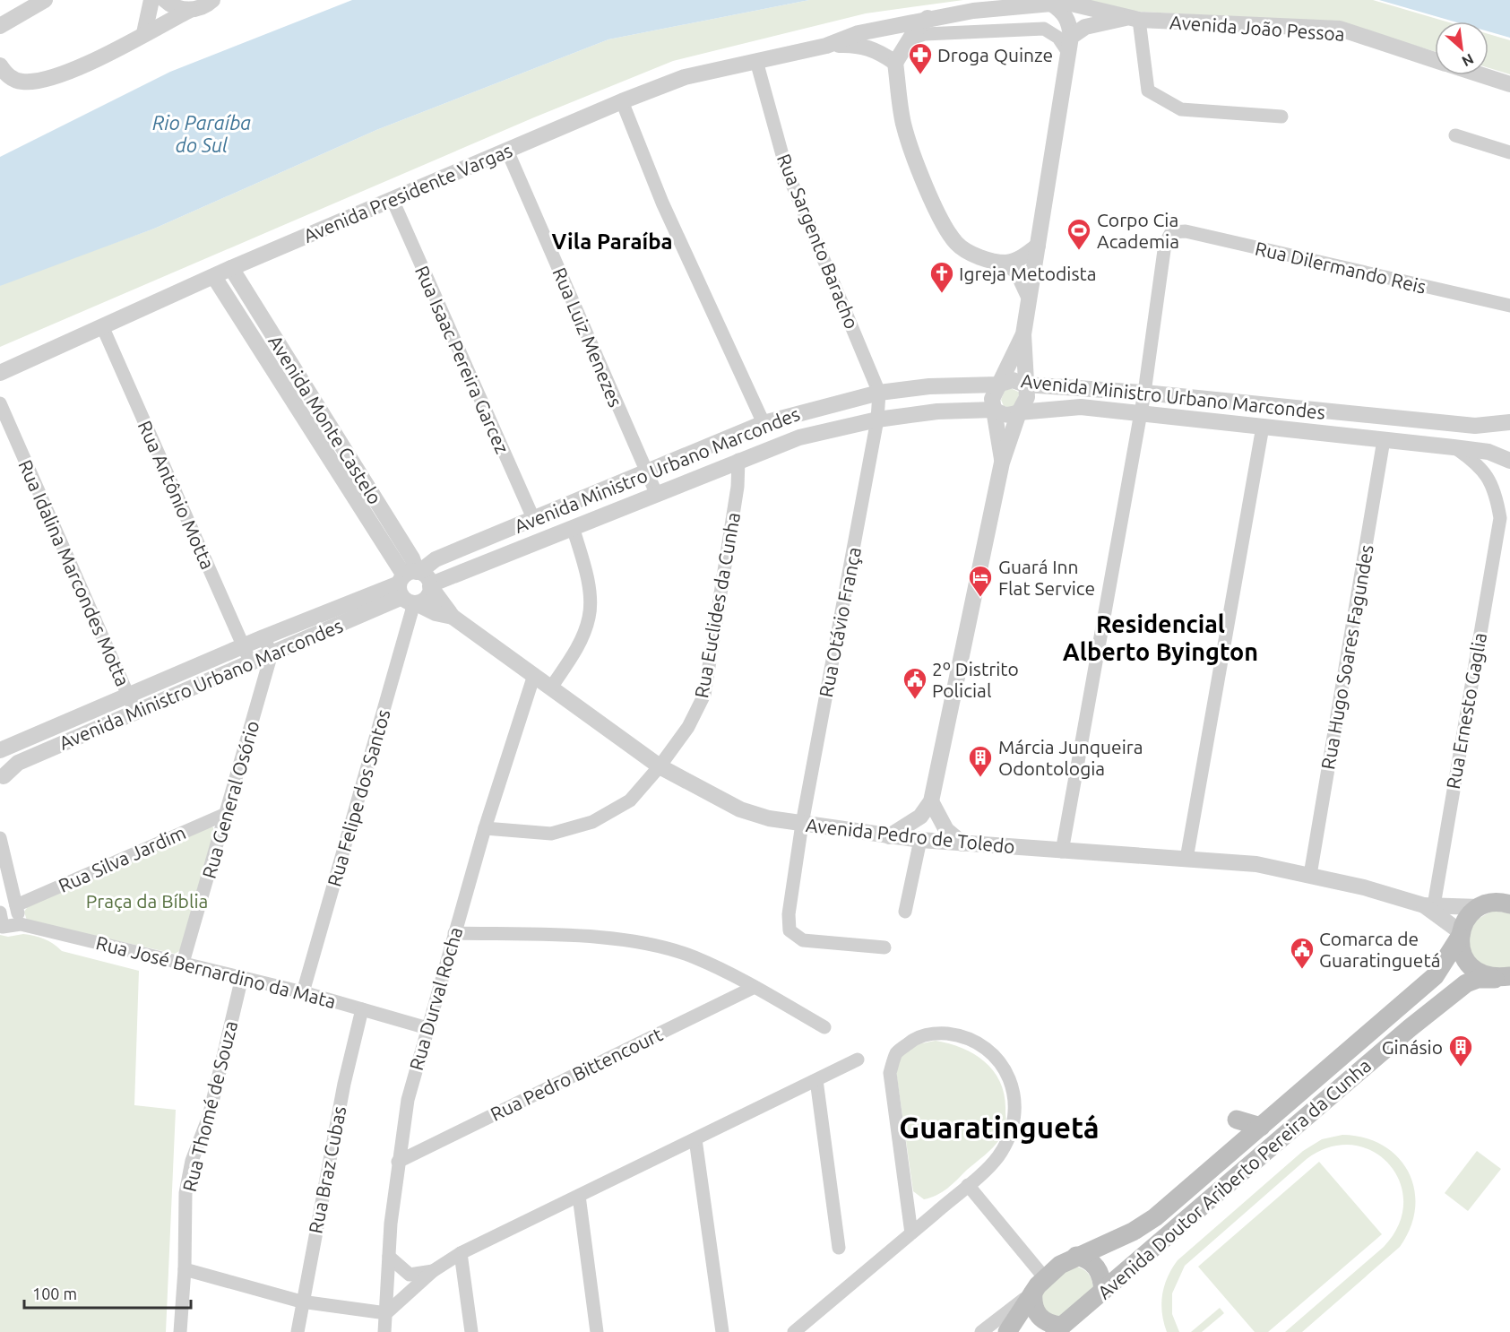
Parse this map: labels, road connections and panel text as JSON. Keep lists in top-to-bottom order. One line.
{"streets":{"main road":["Avenida Doutor Ariberto Pereira da Cunha"],"street":["Avenida João Pessoa","Avenida Presidente Vargas","Rua Sargento Baracho","Rua Dilermando Reis","Rua Luiz Menezes","Rua Isaac Pereira Garcez","Avenida Ministro Urbano Marcondes","Avenida Monte Castelo","Rua Antônio Motta","Rua Idalina Marcondes Motta","Rua Euclides da Cunha","Rua Otávio França","Rua Hugo Soares Fagundes","Rua Ernesto Gaglia","Rua Felipe dos Santos","Rua General Osório","Avenida Pedro de Toledo","Rua Silva Jardim","Rua José Bernardino da Mata","Rua Durval Rocha","Rua Pedro Bittencourt","Rua Thomé de Souza","Rua Braz Cubas"]},"crossings":[["Avenida João Pessoa","Avenida Presidente Vargas"],["Avenida Presidente Vargas","Rua Sargento Baracho"],["Avenida Presidente Vargas","Rua Luiz Menezes"],["Avenida Presidente Vargas","Rua Isaac Pereira Garcez"],["Avenida Presidente Vargas","Avenida Monte Castelo"],["Avenida Presidente Vargas","Rua Antônio Motta"],["Rua Sargento Baracho","Avenida Ministro Urbano Marcondes"],["Rua Sargento Baracho","Rua Otávio França"],["Rua Dilermando Reis","Avenida Ministro Urbano Marcondes"],["Rua Luiz Menezes","Avenida Ministro Urbano Marcondes"],["Rua Isaac Pereira Garcez","Avenida Ministro Urbano Marcondes"],["Avenida Ministro Urbano Marcondes","Avenida Monte Castelo"],["Avenida Ministro Urbano Marcondes","Rua Antônio Motta"],["Avenida Ministro Urbano Marcondes","Rua Idalina Marcondes Motta"],["Avenida Ministro Urbano Marcondes","Rua Euclides da Cunha"],["Avenida Ministro Urbano Marcondes","Rua Otávio França"],["Avenida Ministro Urbano Marcondes","Rua Hugo Soares Fagundes"],["Avenida Ministro Urbano Marcondes","Rua Felipe dos Santos"],["Avenida Ministro Urbano Marcondes","Rua General Osório"],["Avenida Monte Castelo","Rua Felipe dos Santos"],["Rua Euclides da Cunha","Avenida Pedro de Toledo"],["Rua Euclides da Cunha","Rua Durval Rocha"],["Rua Otávio França","Avenida Pedro de Toledo"],["Rua Hugo Soares Fagundes","Avenida Pedro de Toledo"],["Rua Ernesto Gaglia","Avenida Pedro de Toledo"],["Rua Felipe dos Santos","Rua José Bernardino da Mata"],["Rua General Osório","Rua Silva Jardim"],["Rua General Osório","Rua José Bernardino da Mata"],["Avenida Pedro de Toledo","Rua Durval Rocha"],["Avenida Pedro de Toledo","Avenida Doutor Ariberto Pereira da Cunha"],["Rua José Bernardino da Mata","Rua Durval Rocha"],["Rua José Bernardino da Mata","Rua Thomé de Souza"],["Rua José Bernardino da Mata","Rua Braz Cubas"],["Rua Durval Rocha","Rua Pedro Bittencourt"]],"districts":["Vila Paraíba","Residencial Alberto Byington","Guaratinguetá"],"water":["Rio Paraíba do Sul"],"parks":["Praça da Bíblia"],"places":{"pharmacy":["Droga Quinze"],"sports":["Corpo Cia Academia"],"church":["Igreja Metodista"],"hotel":["Guará Inn Flat Service"],"public building":["2º Distrito Policial","Comarca de Guaratinguetá"],"building":["Márcia Junqueira Odontologia","Ginásio"]},"scale_bar":"100 m","north":"bottom right"}
